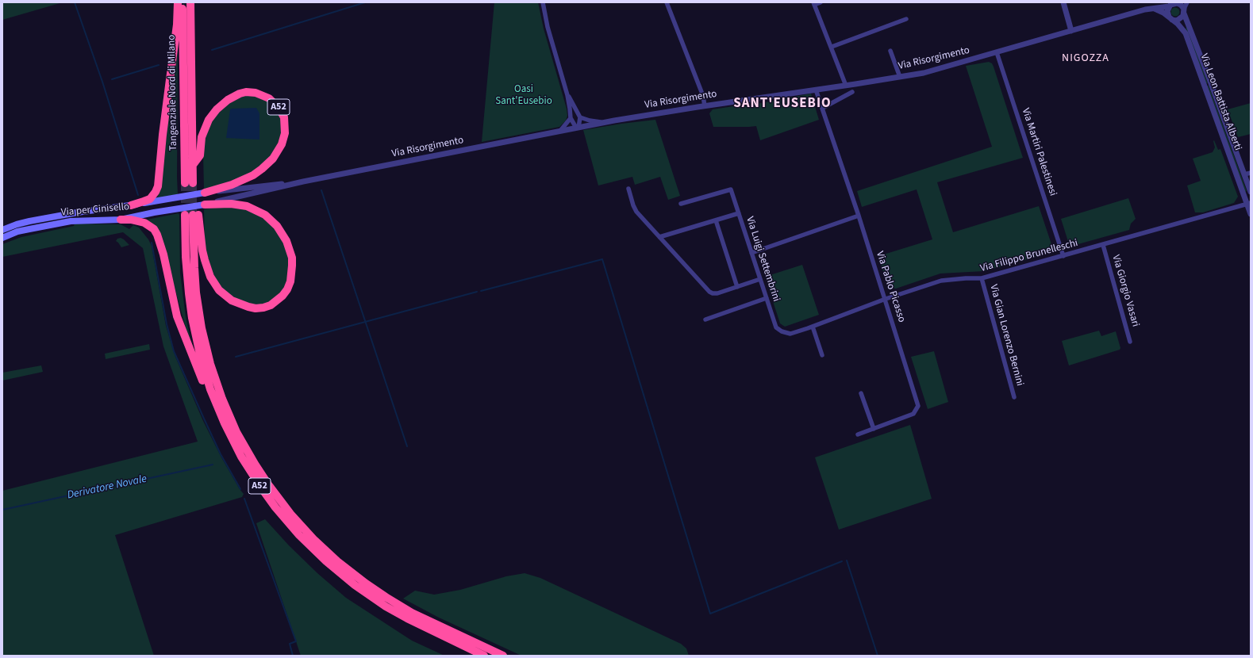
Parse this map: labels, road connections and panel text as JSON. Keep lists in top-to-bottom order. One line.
{"streets":{"highway":["Tangenziale Nord di Milano","A52"],"main road":["Via Risorgimento","Via per Cinisello"],"street":["Via Leon Battista Alberti","Via Martiri Palestinesi","Via Filippo Brunelleschi","Via Luigi Settembrini","Via Pablo Picasso","Via Giorgio Vasari","Via Gian Lorenzo Bernini"]},"crossings":[["Via Risorgimento","Via Leon Battista Alberti"],["Via Risorgimento","A52"],["Via Risorgimento","Via Martiri Palestinesi"],["Via Risorgimento","Via per Cinisello"],["Via Risorgimento","Via Pablo Picasso"],["Tangenziale Nord di Milano","A52"],["Via Leon Battista Alberti","Via Filippo Brunelleschi"],["A52","Via per Cinisello"],["Via Martiri Palestinesi","Via Filippo Brunelleschi"],["Via Filippo Brunelleschi","Via Luigi Settembrini"],["Via Filippo Brunelleschi","Via Pablo Picasso"],["Via Filippo Brunelleschi","Via Giorgio Vasari"],["Via Filippo Brunelleschi","Via Gian Lorenzo Bernini"]],"districts":["NIGOZZA","SANT'EUSEBIO"],"water":["Derivatore Novale"],"parks":["Oasi Sant'Eusebio"]}
